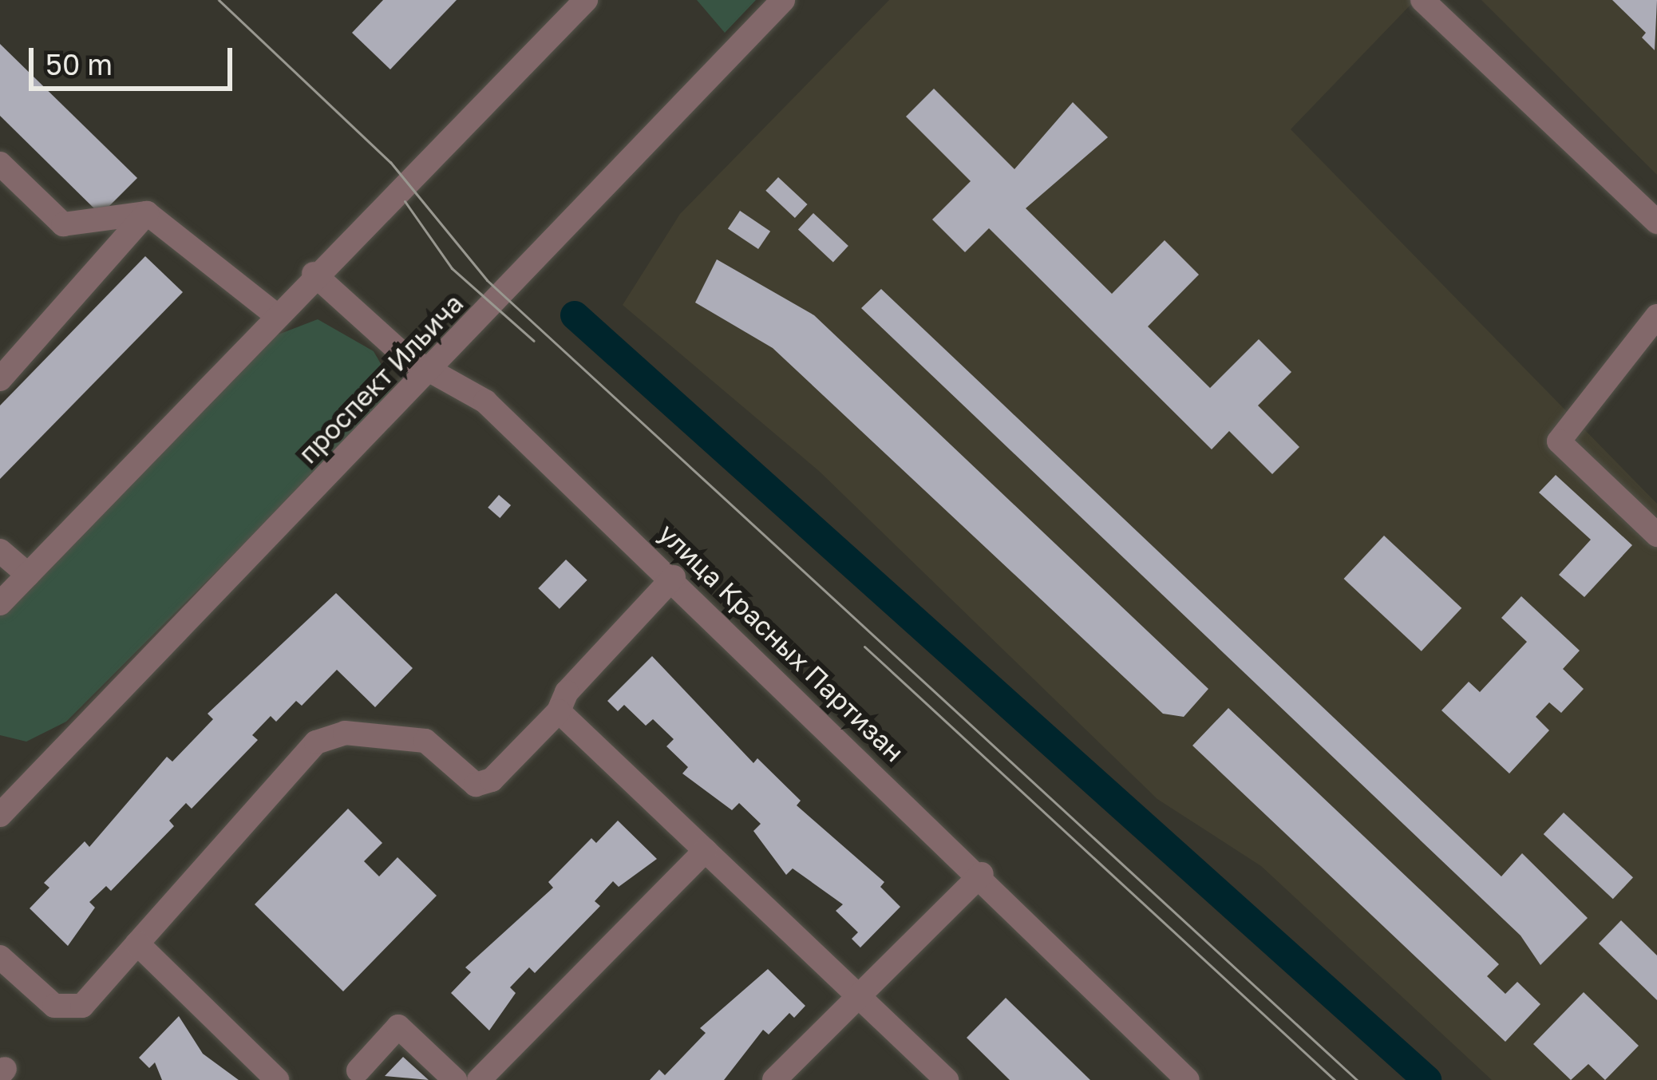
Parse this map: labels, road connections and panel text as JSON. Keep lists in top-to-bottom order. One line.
{"streets":{"street":["проспект Ильича","улица Красных Партизан"]},"crossings":[["проспект Ильича","улица Красных Партизан"]],"scale_bar":"50 m"}
